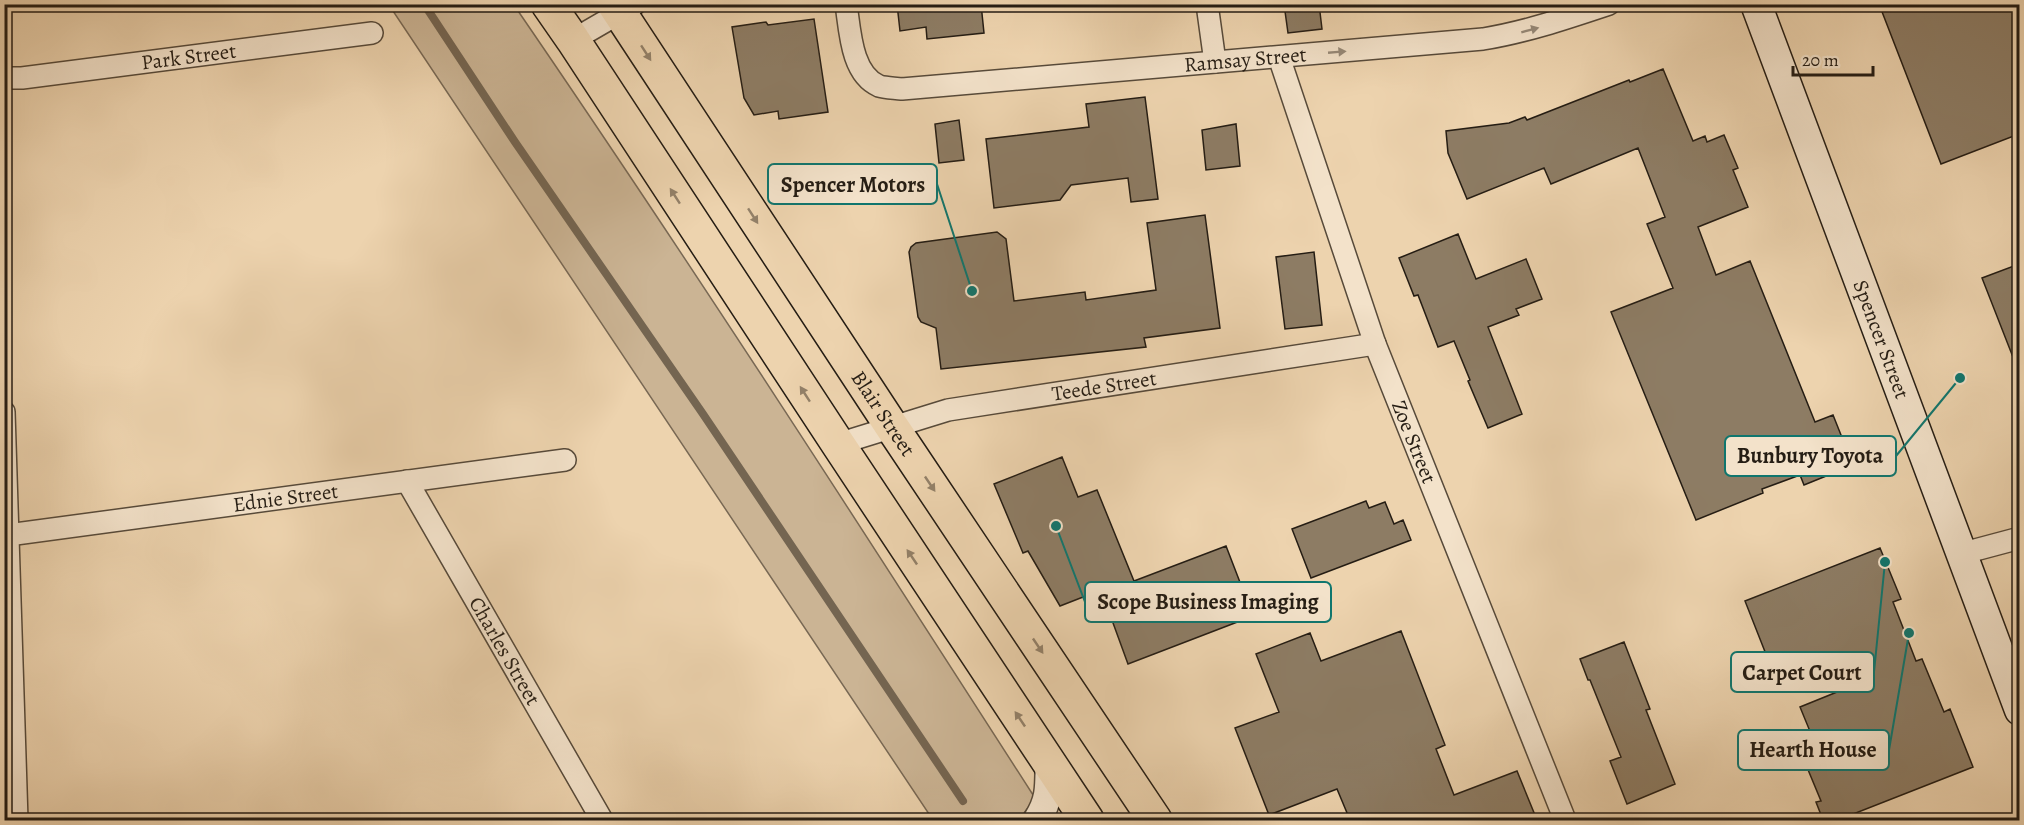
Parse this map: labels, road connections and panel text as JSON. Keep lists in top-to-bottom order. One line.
{"streets":{"main road":["Spencer Street","Blair Street"],"street":["Park Street","Ramsay Street","Teede Street","Zoe Street","Ednie Street","Charles Street"]},"crossings":[["Ramsay Street","Zoe Street"],["Teede Street","Blair Street"],["Teede Street","Zoe Street"],["Ednie Street","Charles Street"]],"one_way":["Ramsay Street"],"places":["Spencer Motors","Bunbury Toyota","Scope Business Imaging","Carpet Court","Hearth House"],"scale_bar":"20 m"}
